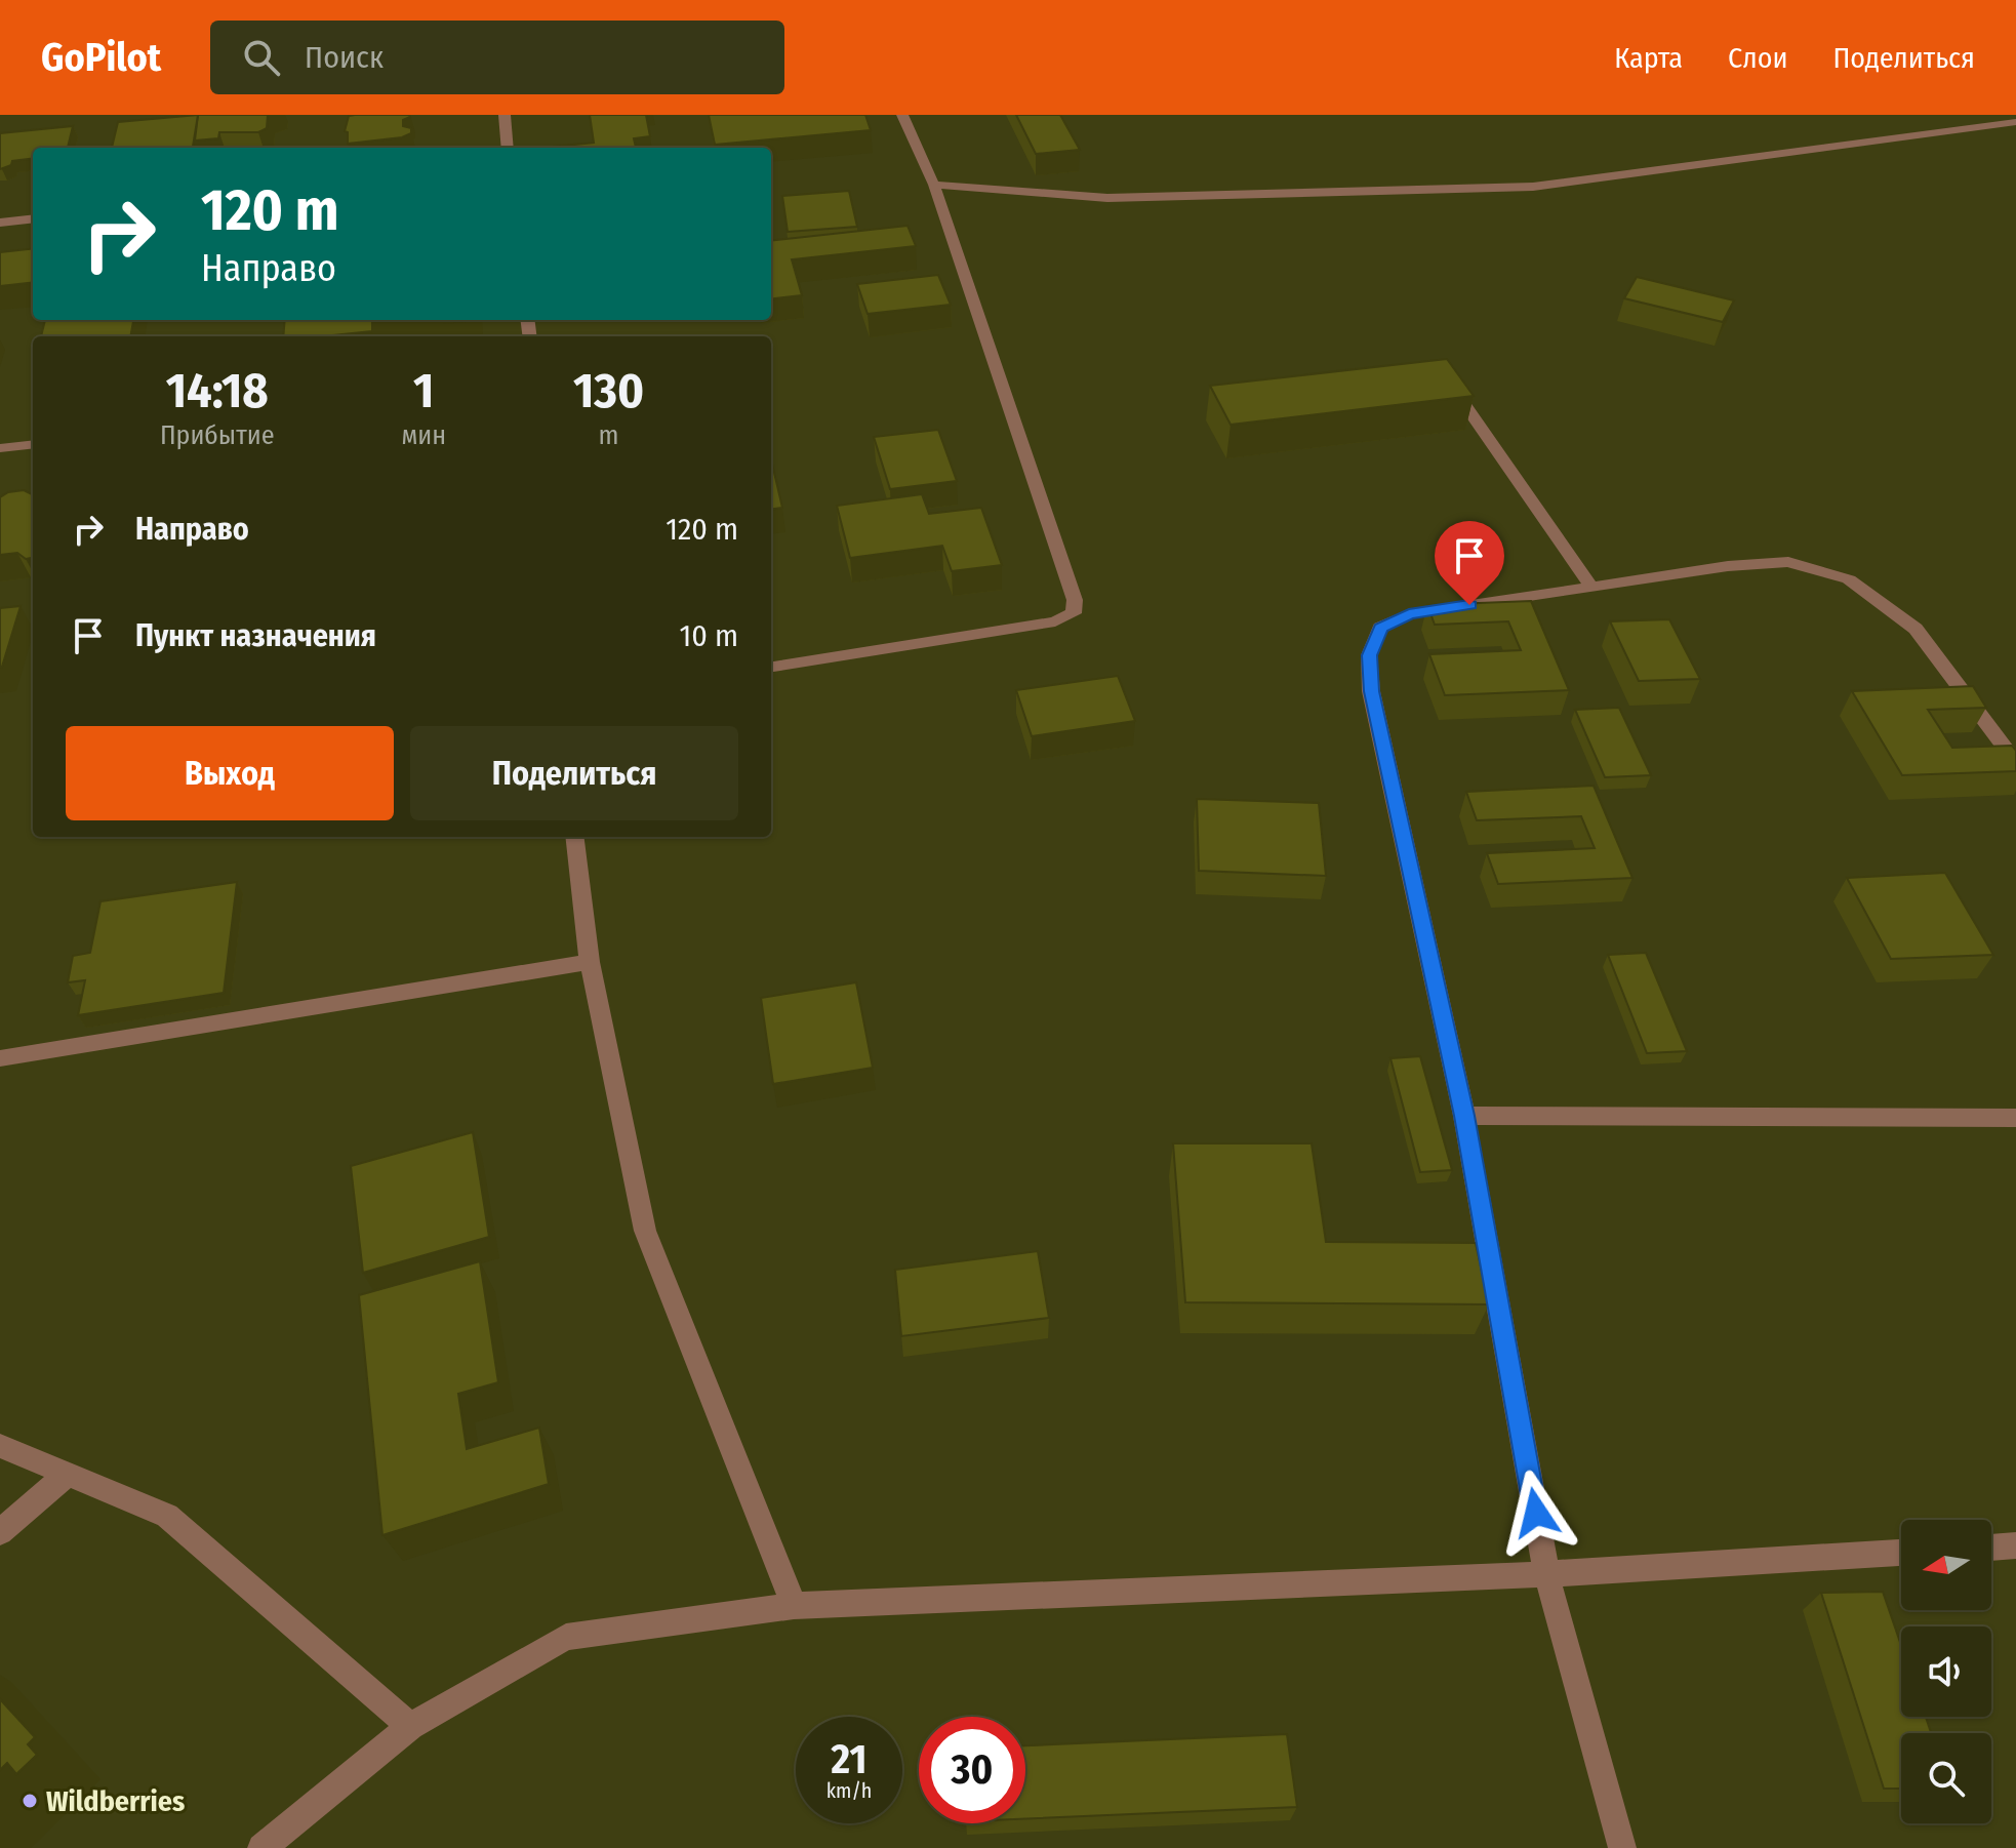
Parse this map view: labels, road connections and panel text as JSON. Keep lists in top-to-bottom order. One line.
{"places":["Wildberries"],"north":"left","page":{"header":"GoPilot","search":"Поиск","nav":["Карта","Слои","Поделиться"],"turn":["120 m","Направо"],"eta":["14:18","Прибытие","1","мин","130","m"],"list":[{"name":"Направо","value":"120 m"},{"name":"Пункт назначения","value":"10 m"}],"buttons":["Выход","Поделиться"],"speed":"21 km/h","limit":"30"}}
